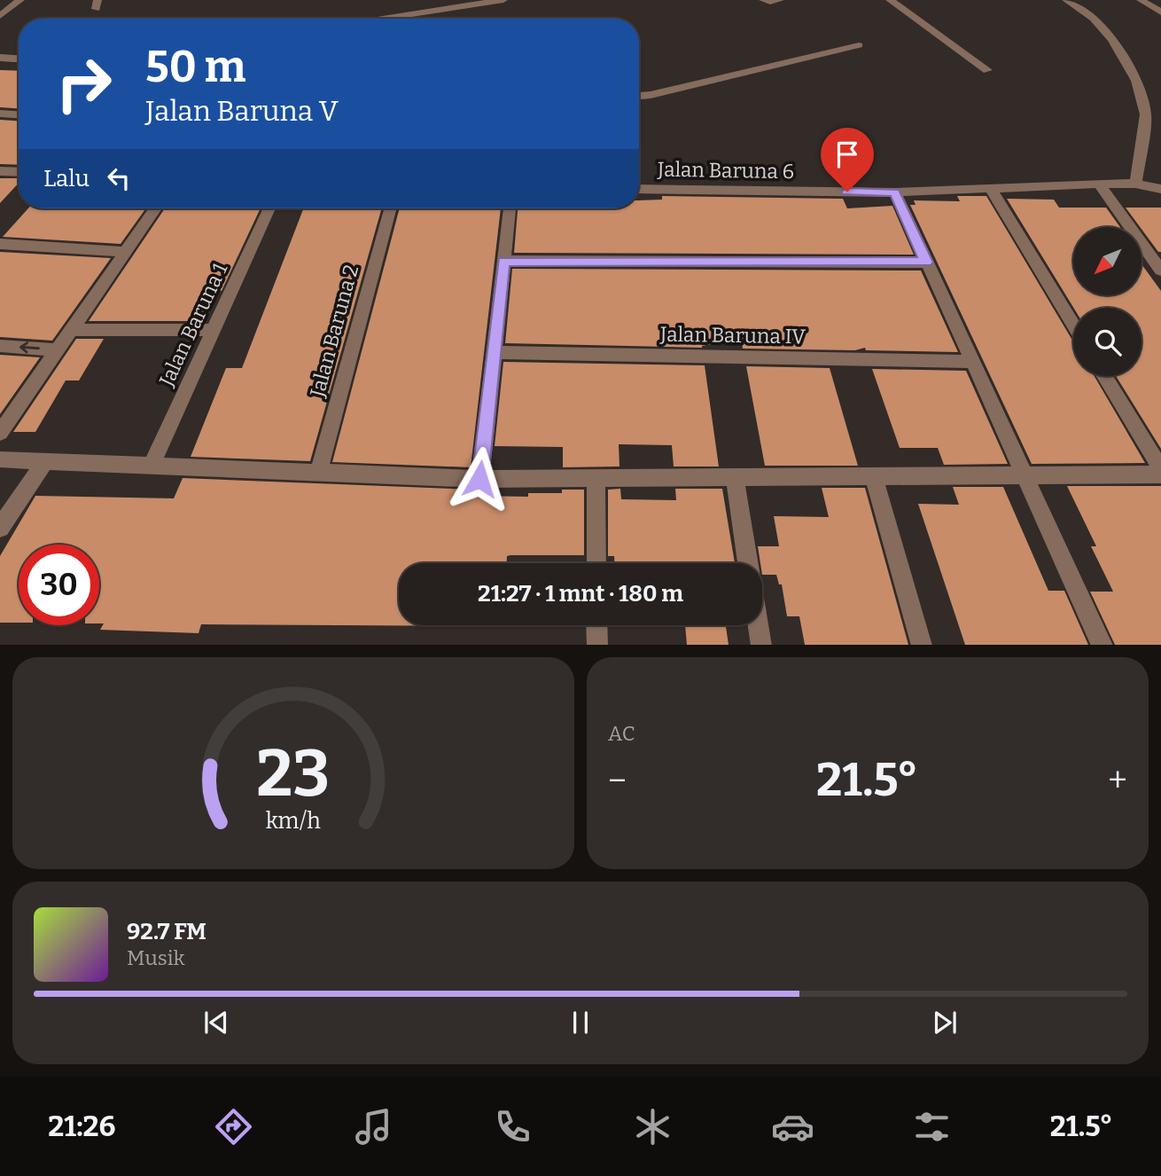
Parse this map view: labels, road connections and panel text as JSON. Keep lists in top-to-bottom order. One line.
{"streets":{"street":["Jalan Baruna 6","Jalan Baruna 1","Jalan Baruna 2","Jalan Baruna IV"]},"north":"bottom left","page":{"turn":["50 m","Jalan Baruna V"],"then":"Lalu","limit":"30","trip":"21:27 · 1 mnt · 180 m","tile":"AC","heat":["−","21.5°","+"],"song":["92.7 FM","Musik"],"tabs":["21:26","21.5°"],"gauge":["23","km/h"]}}
